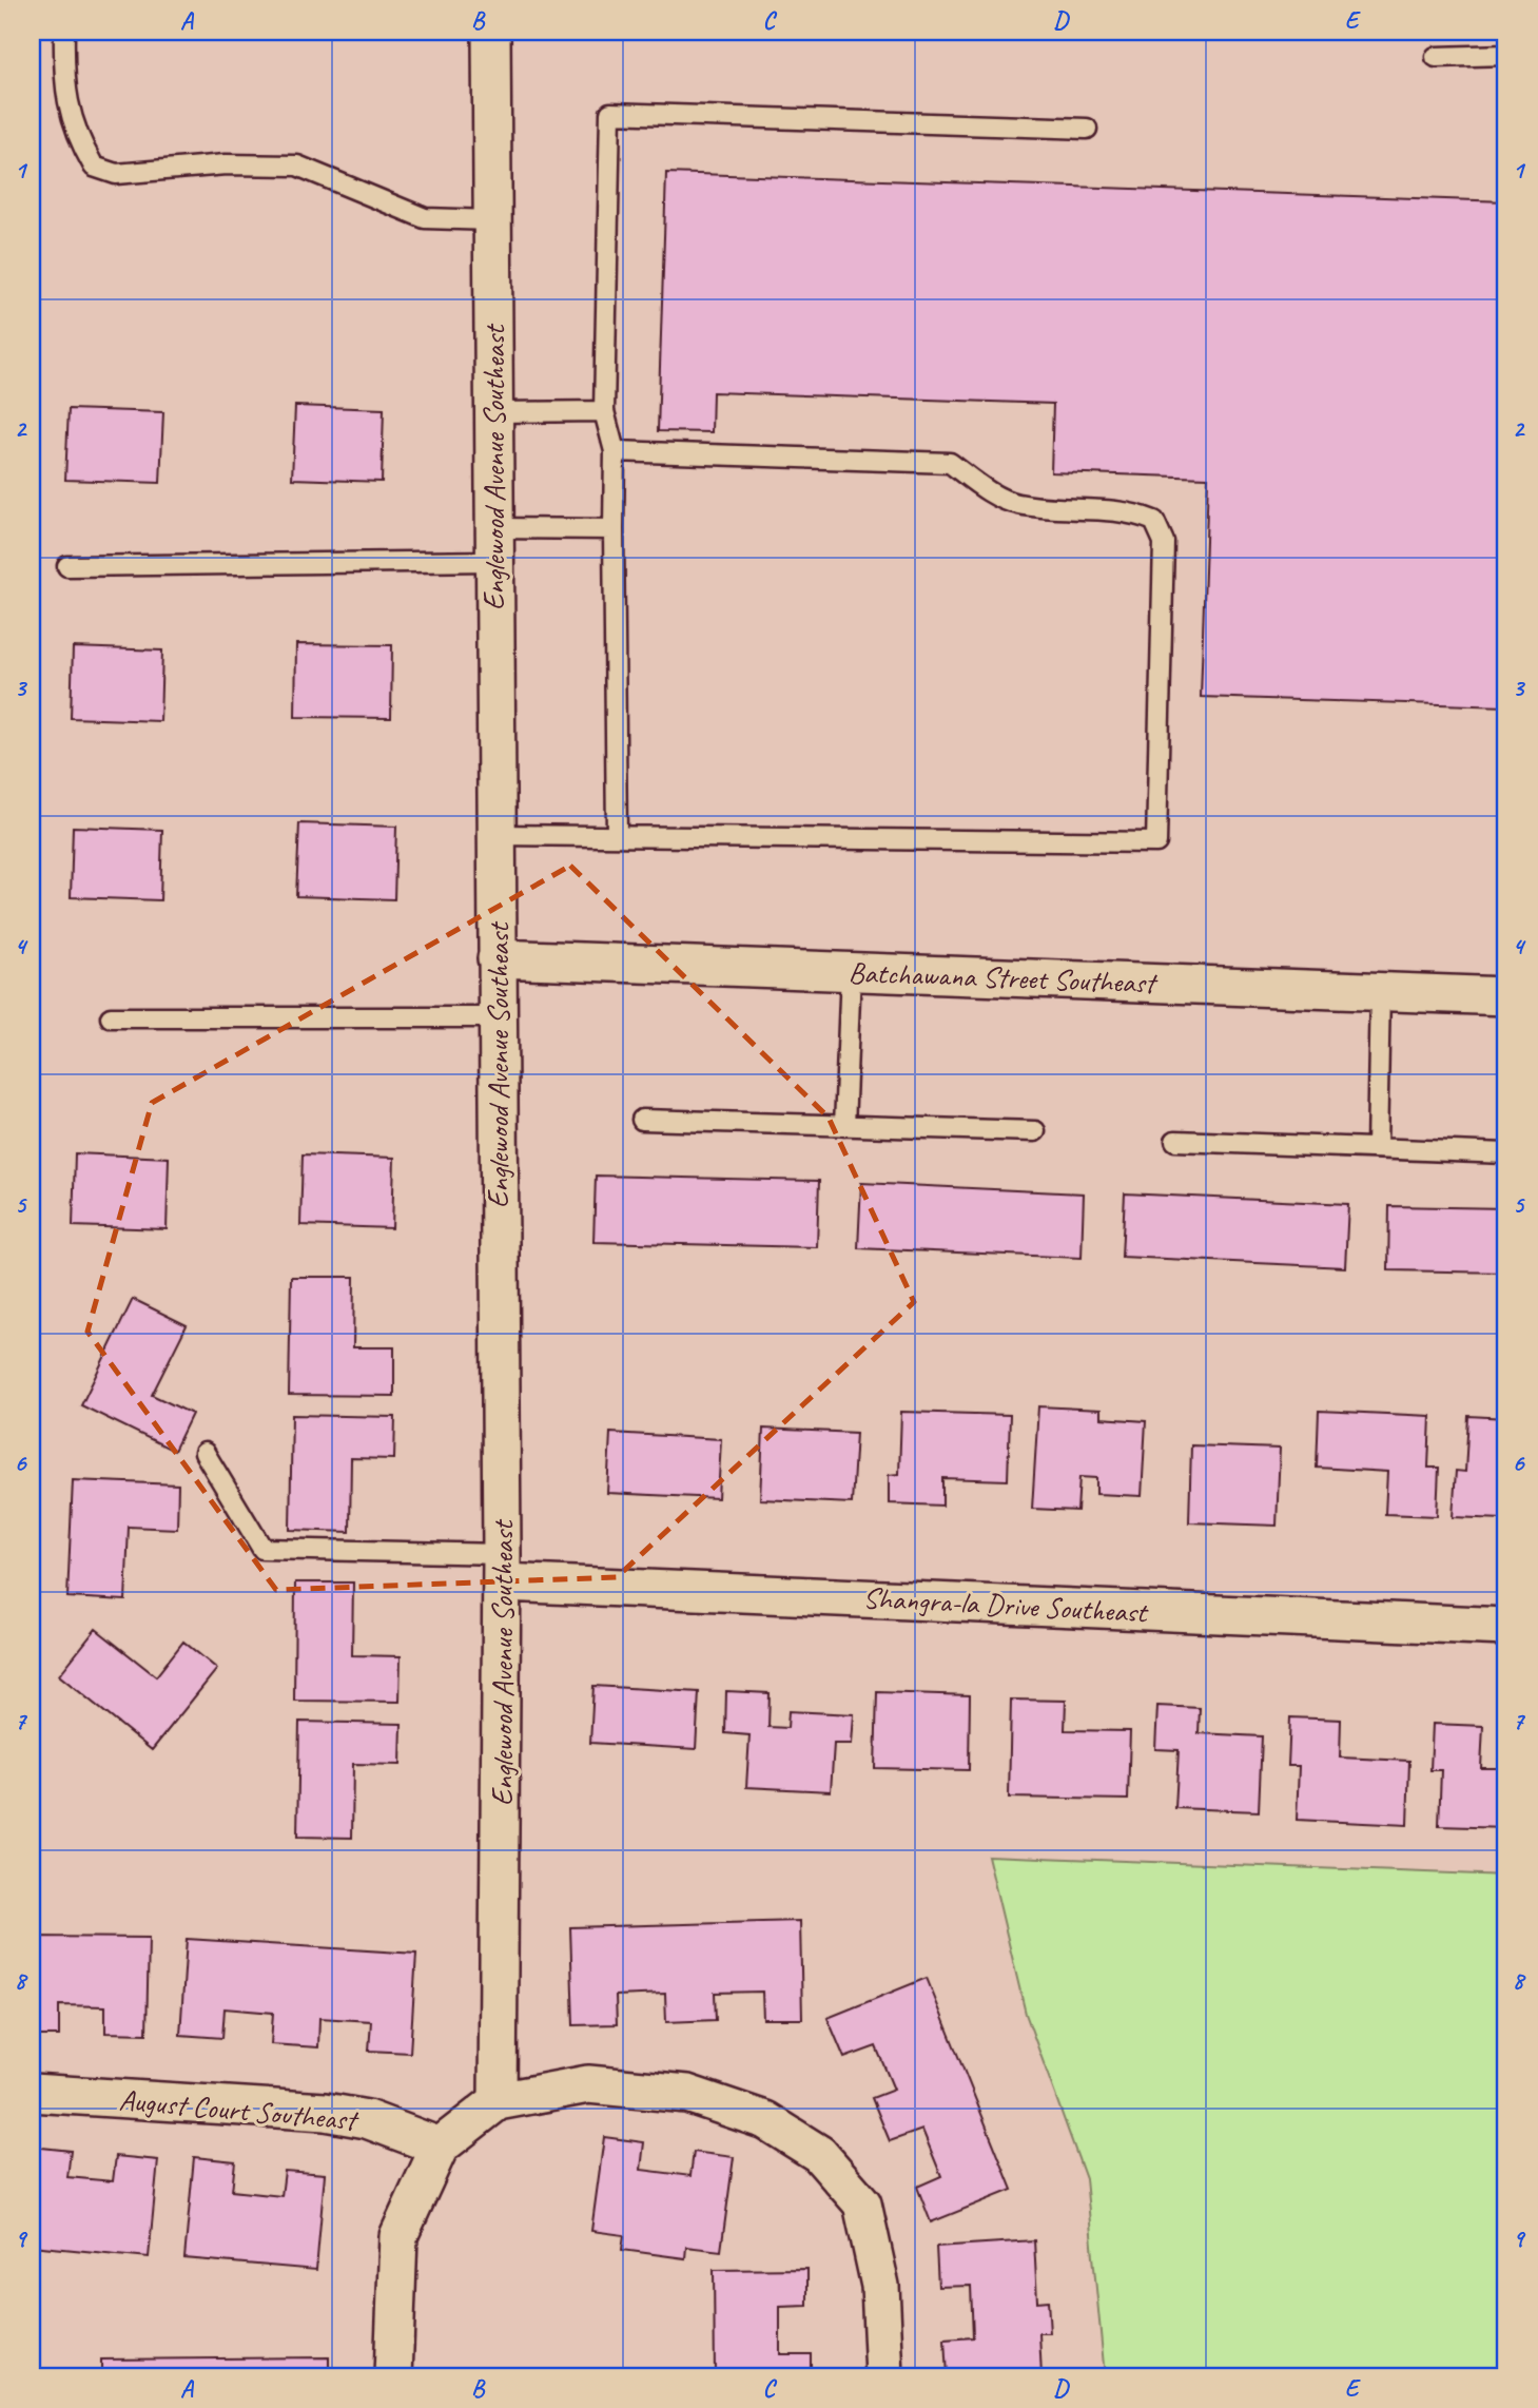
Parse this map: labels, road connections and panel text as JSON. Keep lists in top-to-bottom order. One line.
{"streets":{"street":["Englewood Avenue Southeast","Batchawana Street Southeast","Shangra-la Drive Southeast","August Court Southeast"]},"crossings":[["Englewood Avenue Southeast","Batchawana Street Southeast"],["Englewood Avenue Southeast","Shangra-la Drive Southeast"]],"grid":{"columns":["A","B","C","D","E"],"rows":["1","2","3","4","5","6","7","8","9"]}}
